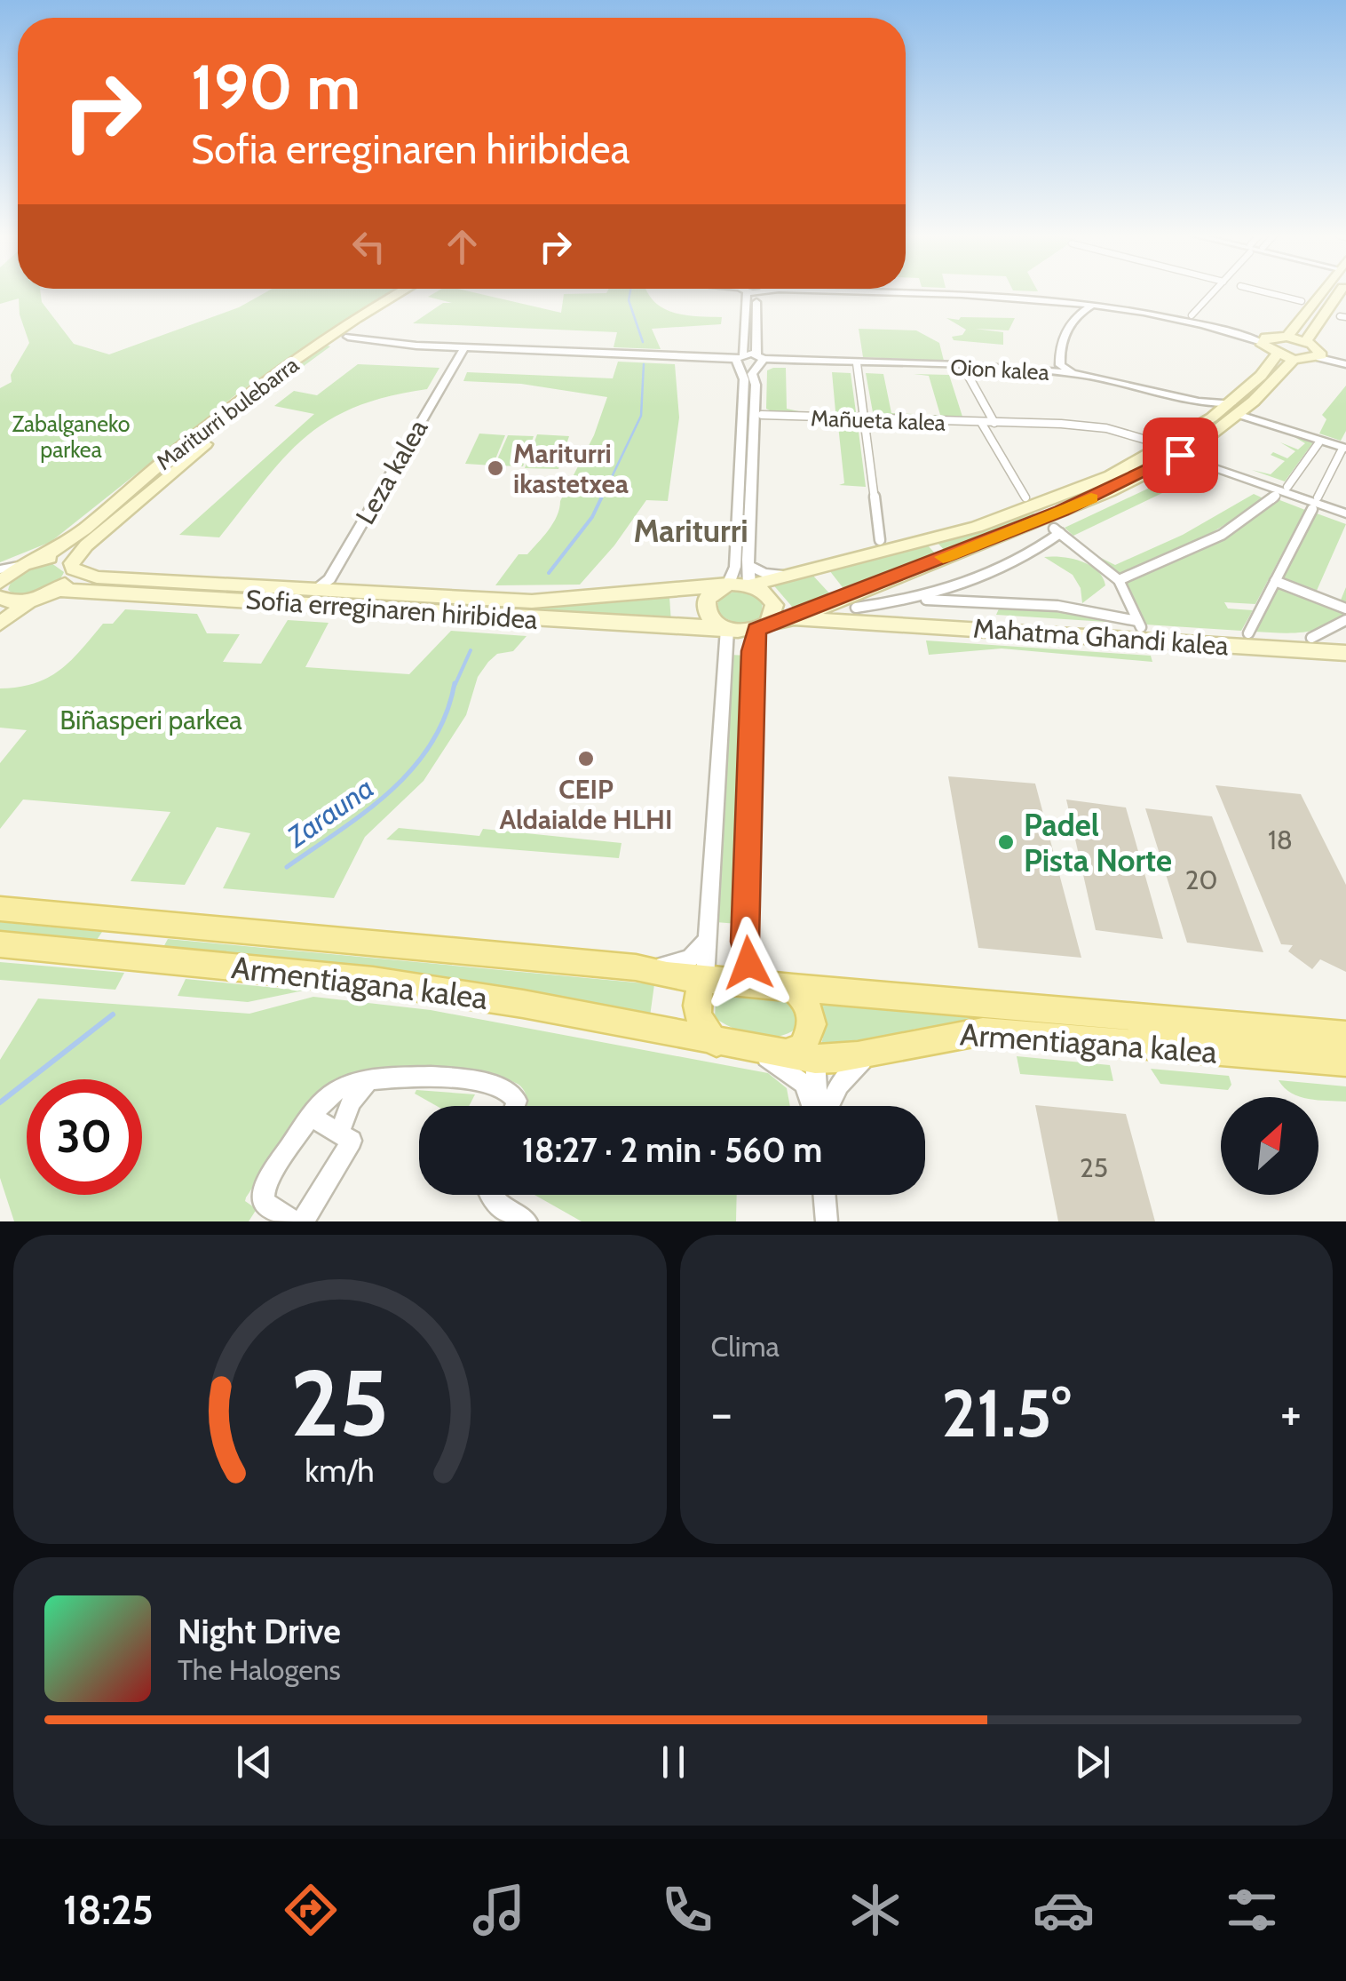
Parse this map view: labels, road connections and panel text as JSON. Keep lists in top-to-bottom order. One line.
{"streets":{"main road":["Mariturri bulebarra","Sofia erreginaren hiribidea","Mahatma Ghandi kalea","Armentiagana kalea"],"street":["Oion kalea","Mañueta kalea","Leza kalea"]},"crossings":[["Mariturri bulebarra","Sofia erreginaren hiribidea"],["Leza kalea","Sofia erreginaren hiribidea"]],"districts":["Mariturri"],"water":["Zarauna"],"parks":["Zabalganeko parkea","Biñasperi parkea"],"places":["Mariturri ikastetxea","CEIP Aldaialde HLHI","Padel Pista Norte"],"house_numbers":["18","20","25"],"north":"top right","page":{"turn":["190 m","Sofia erreginaren hiribidea"],"limit":"30","trip":"18:27 · 2 min · 560 m","tile":"Clima","heat":["−","21.5°","+"],"song":["Night Drive","The Halogens"],"tabs":"18:25","gauge":["25","km/h"]}}
